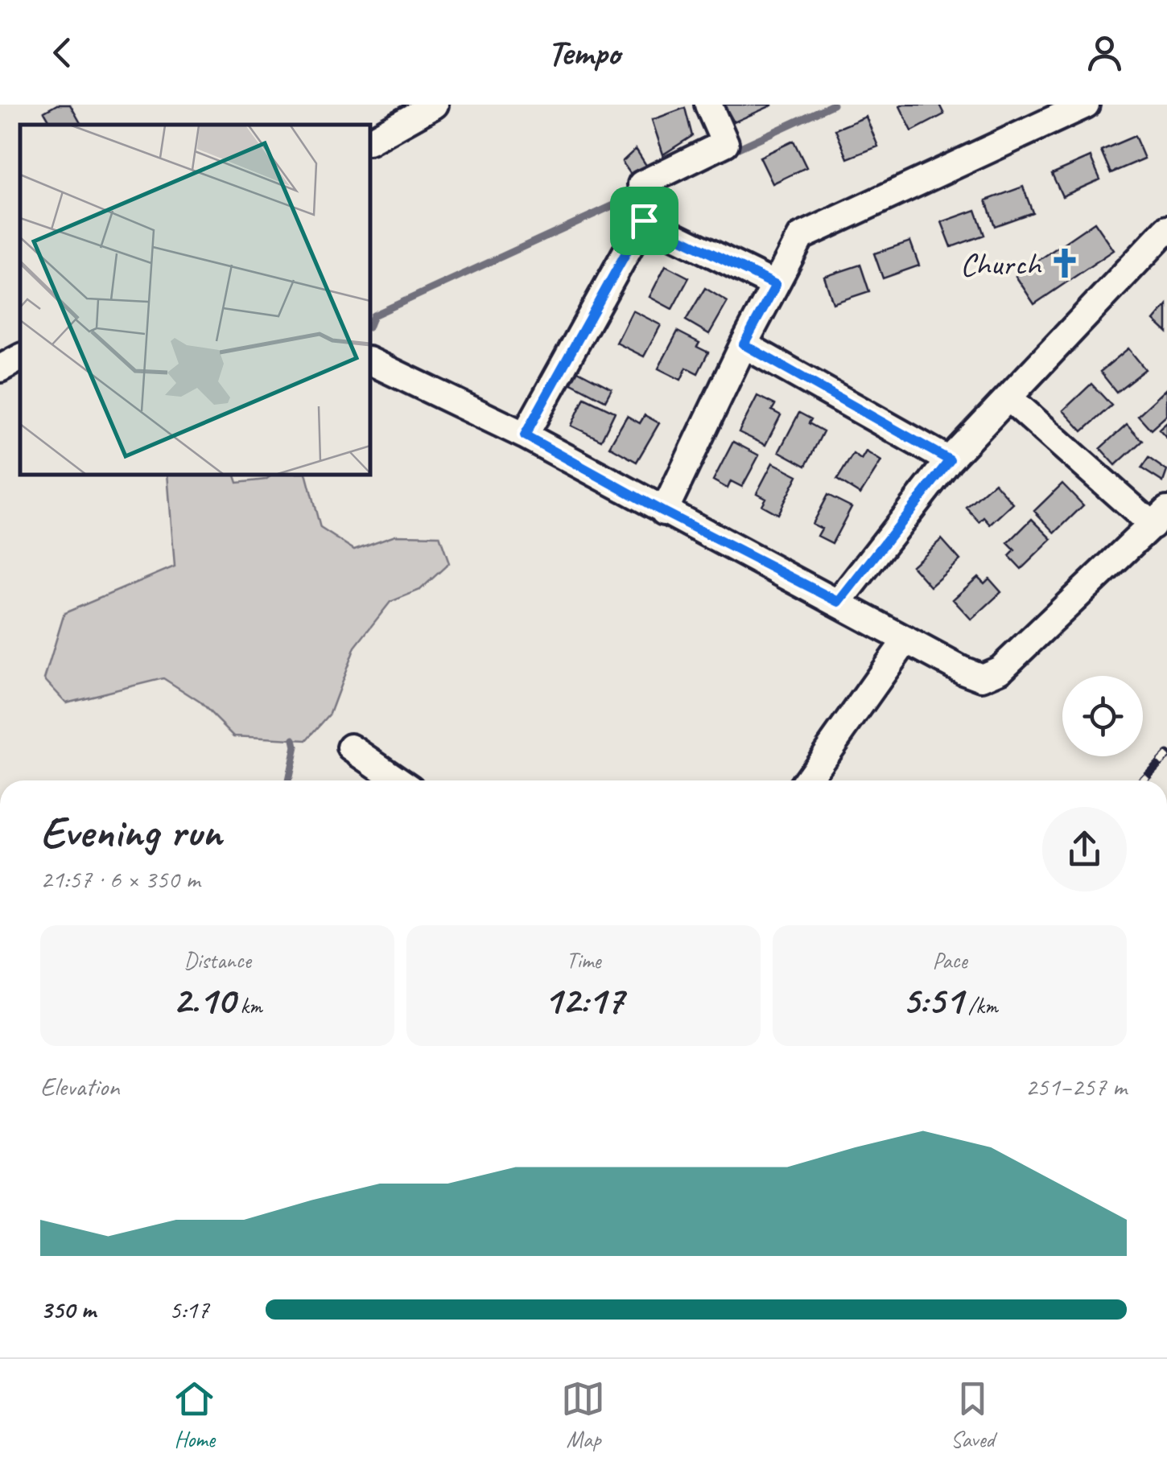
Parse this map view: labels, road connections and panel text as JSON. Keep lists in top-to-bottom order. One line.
{"places":{"church":["Church"]},"page":{"header":"Tempo","heading":["Evening run","21:57 · 6 × 350 m"],"stats":[["Distance","2.10 km"],["Time","12:17"],["Pace","5:51 /km"]],"chart":["Elevation","251–257 m"],"list":[{"name":"350 m","note":"5:17"}],"tabs":["Home","Map","Saved"]}}
